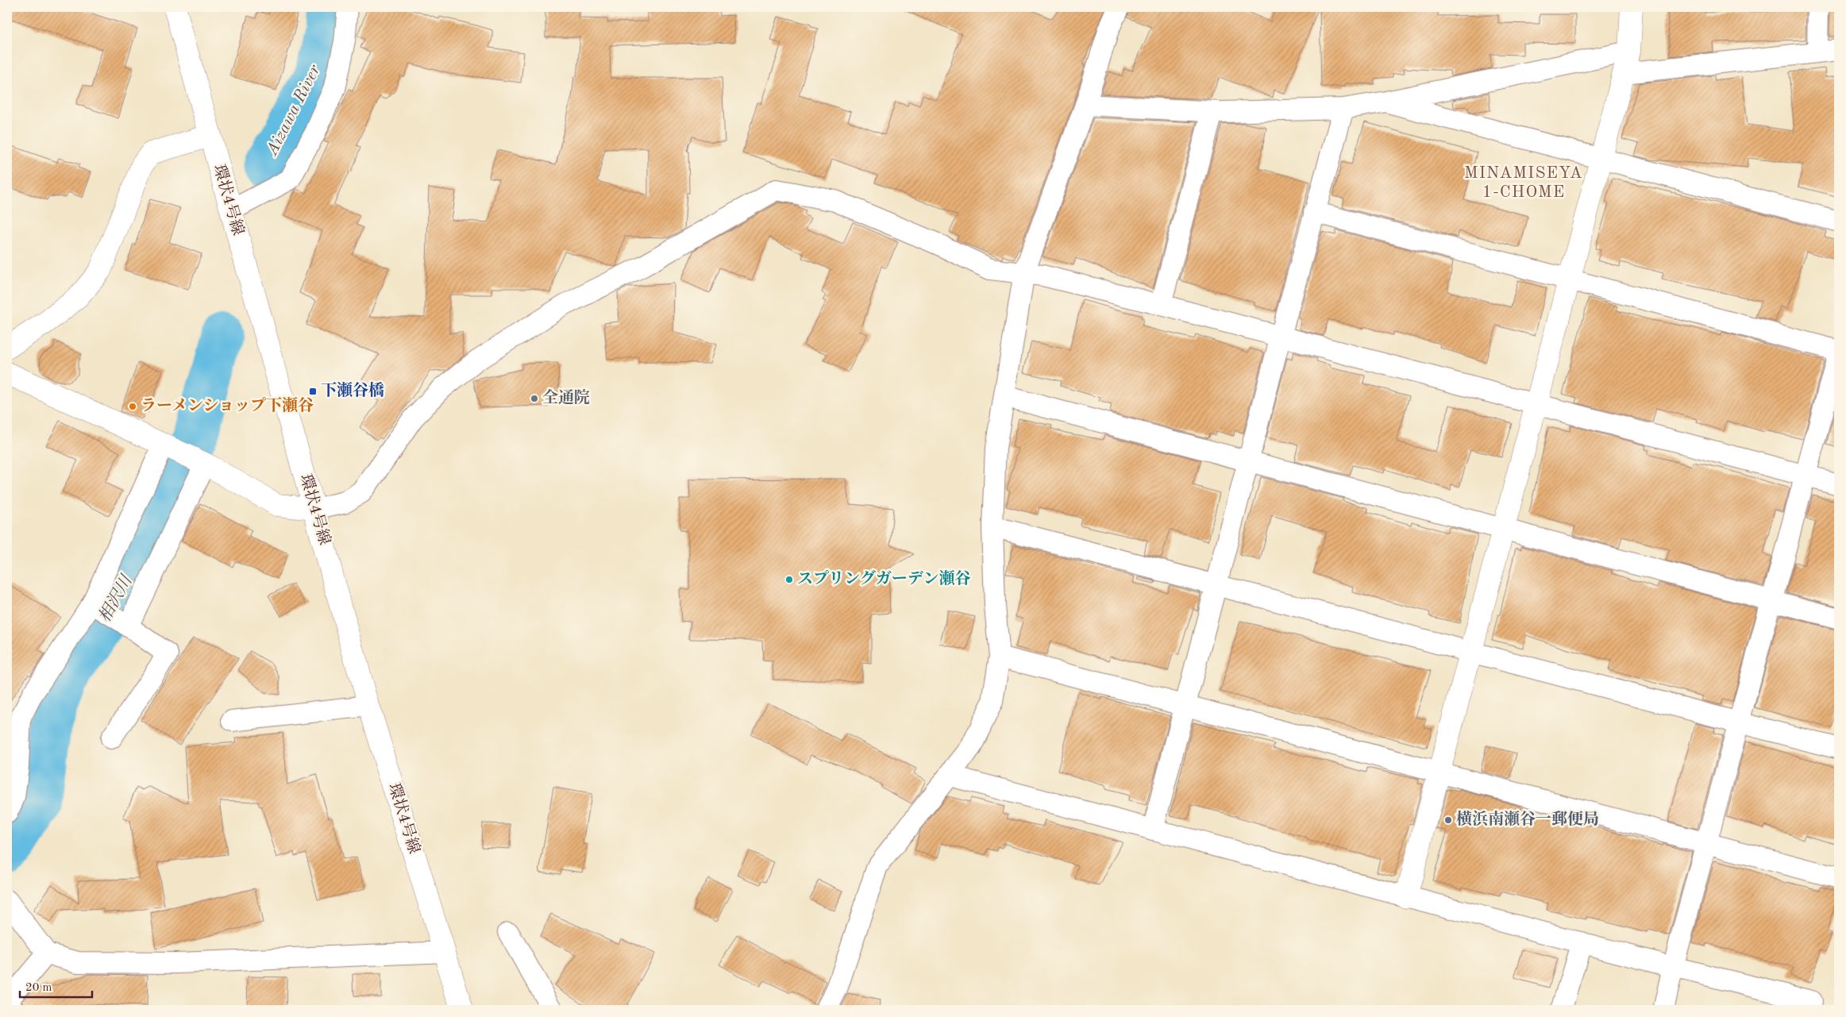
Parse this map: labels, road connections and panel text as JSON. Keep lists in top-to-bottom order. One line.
{"streets":{"street":["環状4号線"]},"districts":["MINAMISEYA 1-CHOME"],"water":["Aizawa River","相沢川"],"places":{"transit":["下瀬谷橋"],"other":["全通院","ラーメンショップ下瀬谷","スプリングガーデン瀬谷","横浜南瀬谷一郵便局"]},"scale_bar":"20 m"}
